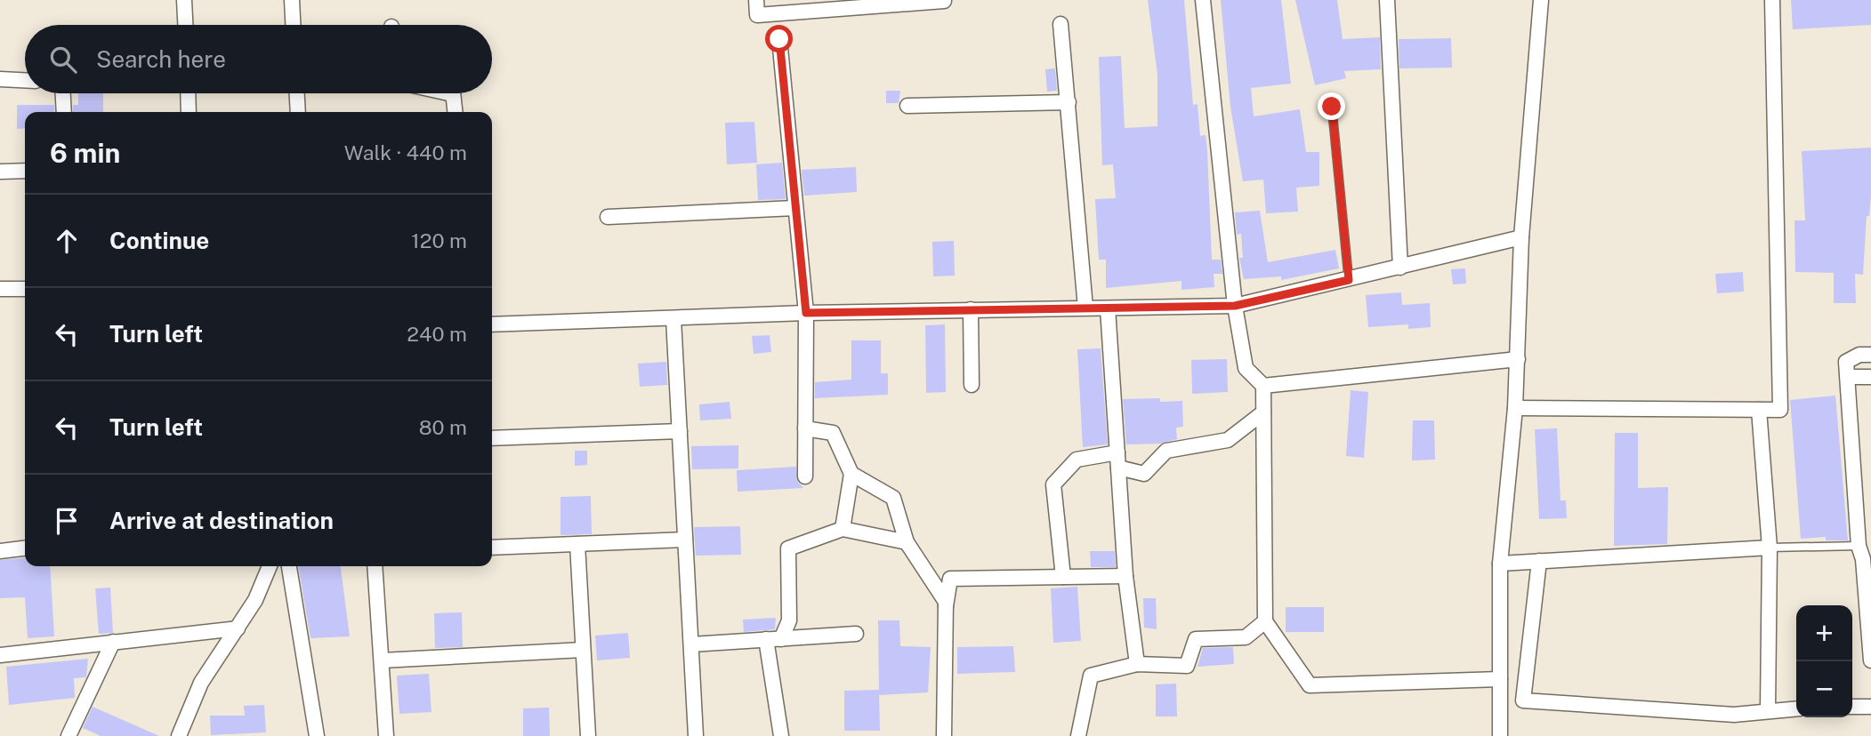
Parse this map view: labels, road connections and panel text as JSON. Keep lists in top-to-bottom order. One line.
{"page":{"search":"Search here","heading":["6 min","Walk · 440 m"],"list":[["Continue","120 m"],["Turn left","240 m"],["Turn left","80 m"],"Arrive at destination"],"map_buttons":["+","−"]}}
